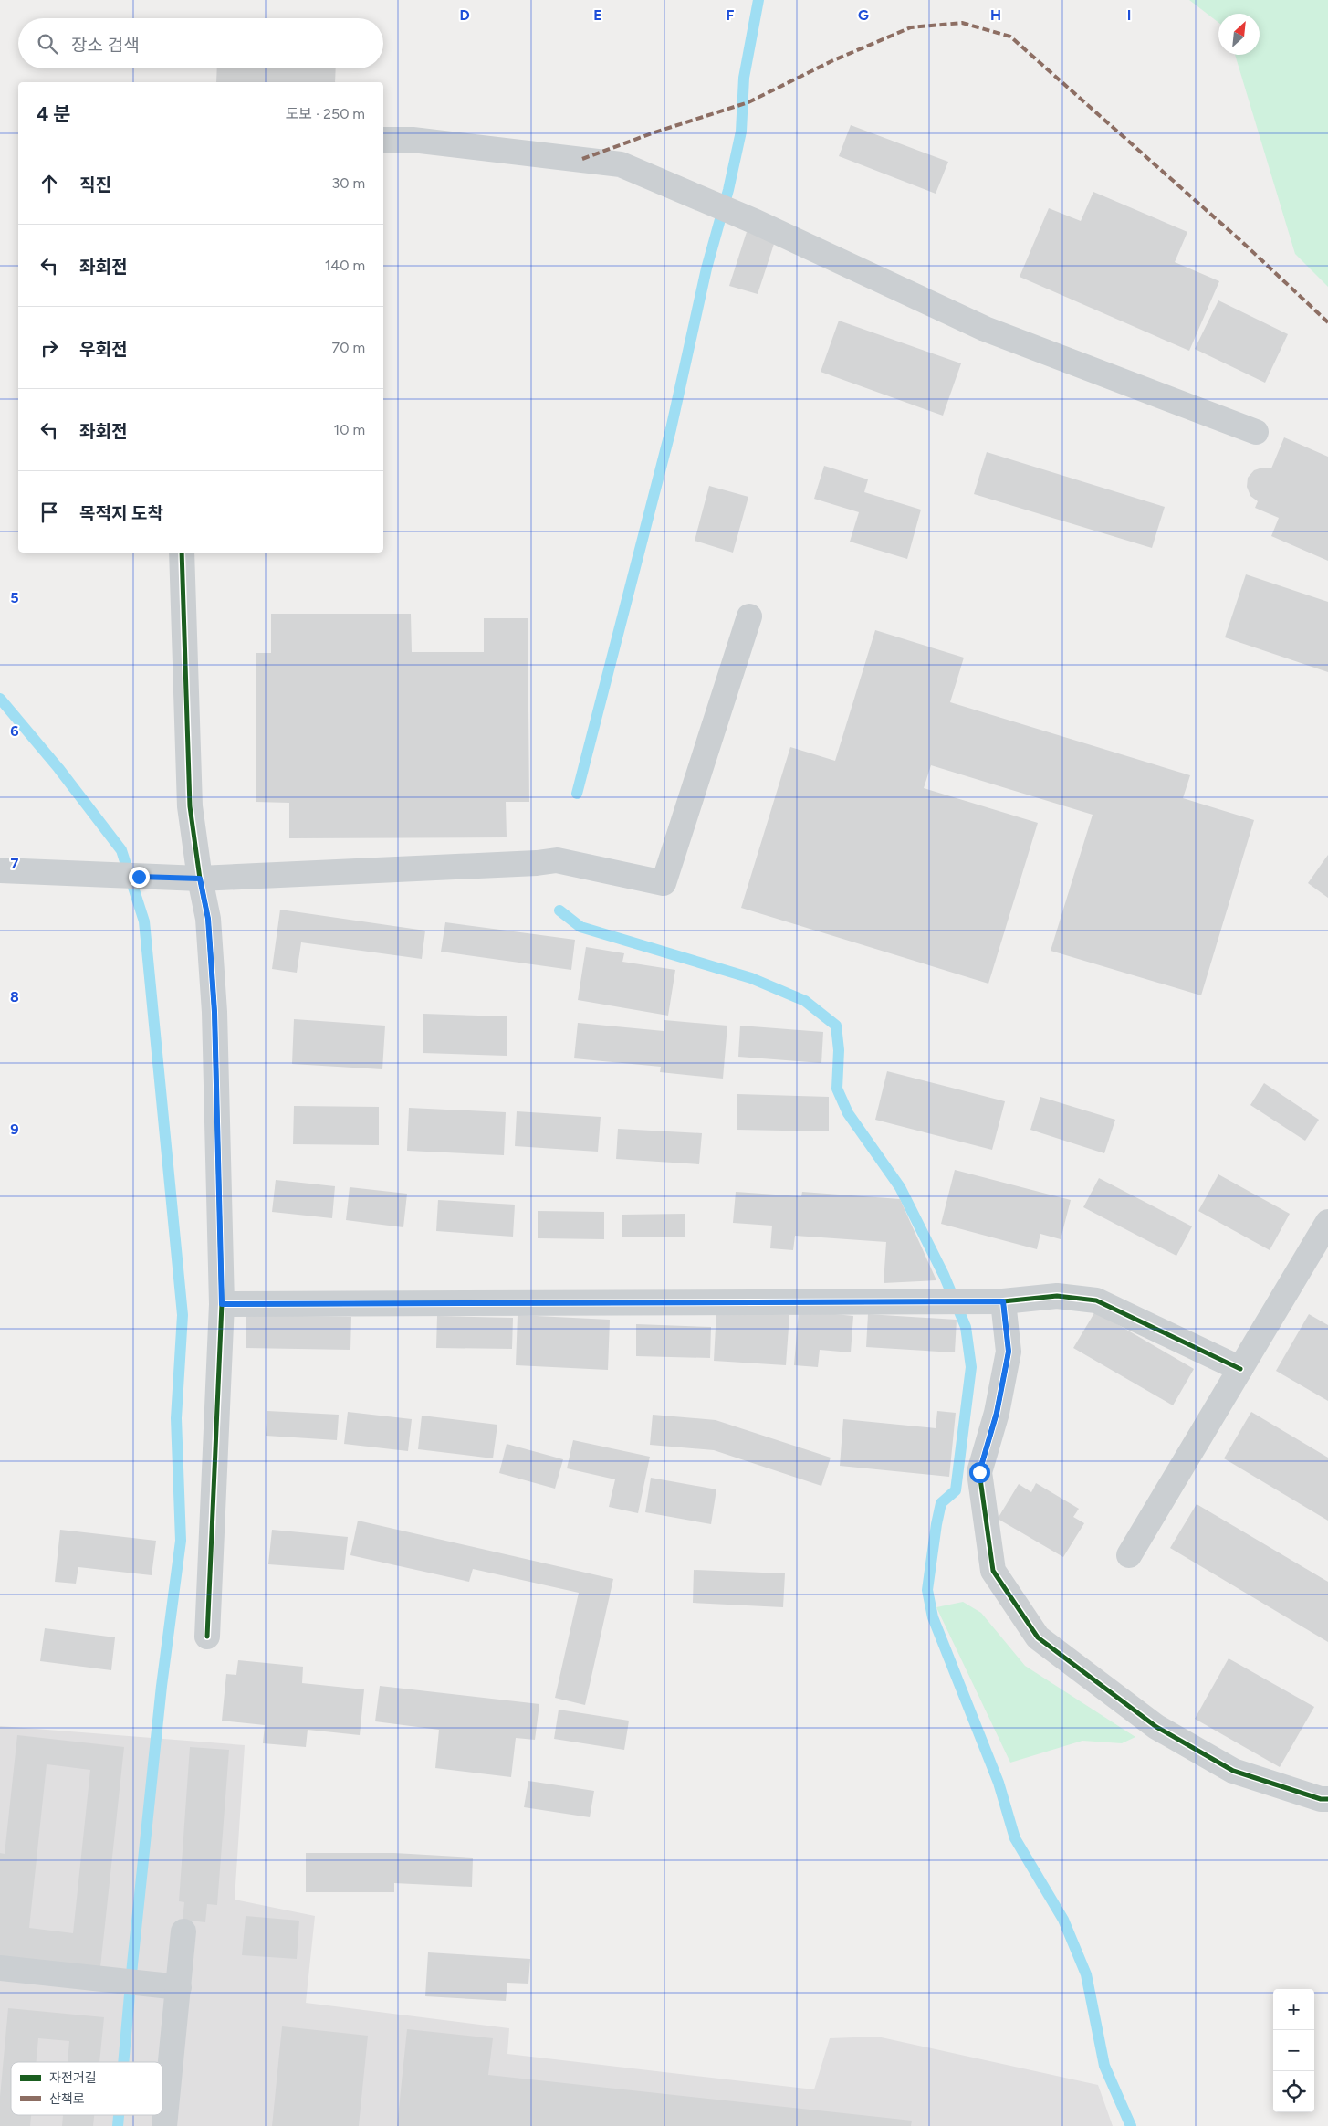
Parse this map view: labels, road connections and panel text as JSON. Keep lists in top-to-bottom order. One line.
{"legend":["자전거길","산책로"],"north":"top right","page":{"search":"장소 검색","heading":["4 분","도보 · 250 m"],"list":[["직진","30 m"],["좌회전","140 m"],["우회전","70 m"],["좌회전","10 m"],"목적지 도착"],"map_buttons":["+","−"]},"grid":{"columns":["D","E","F","G","H","I"],"rows":["5","6","7","8","9"]}}
